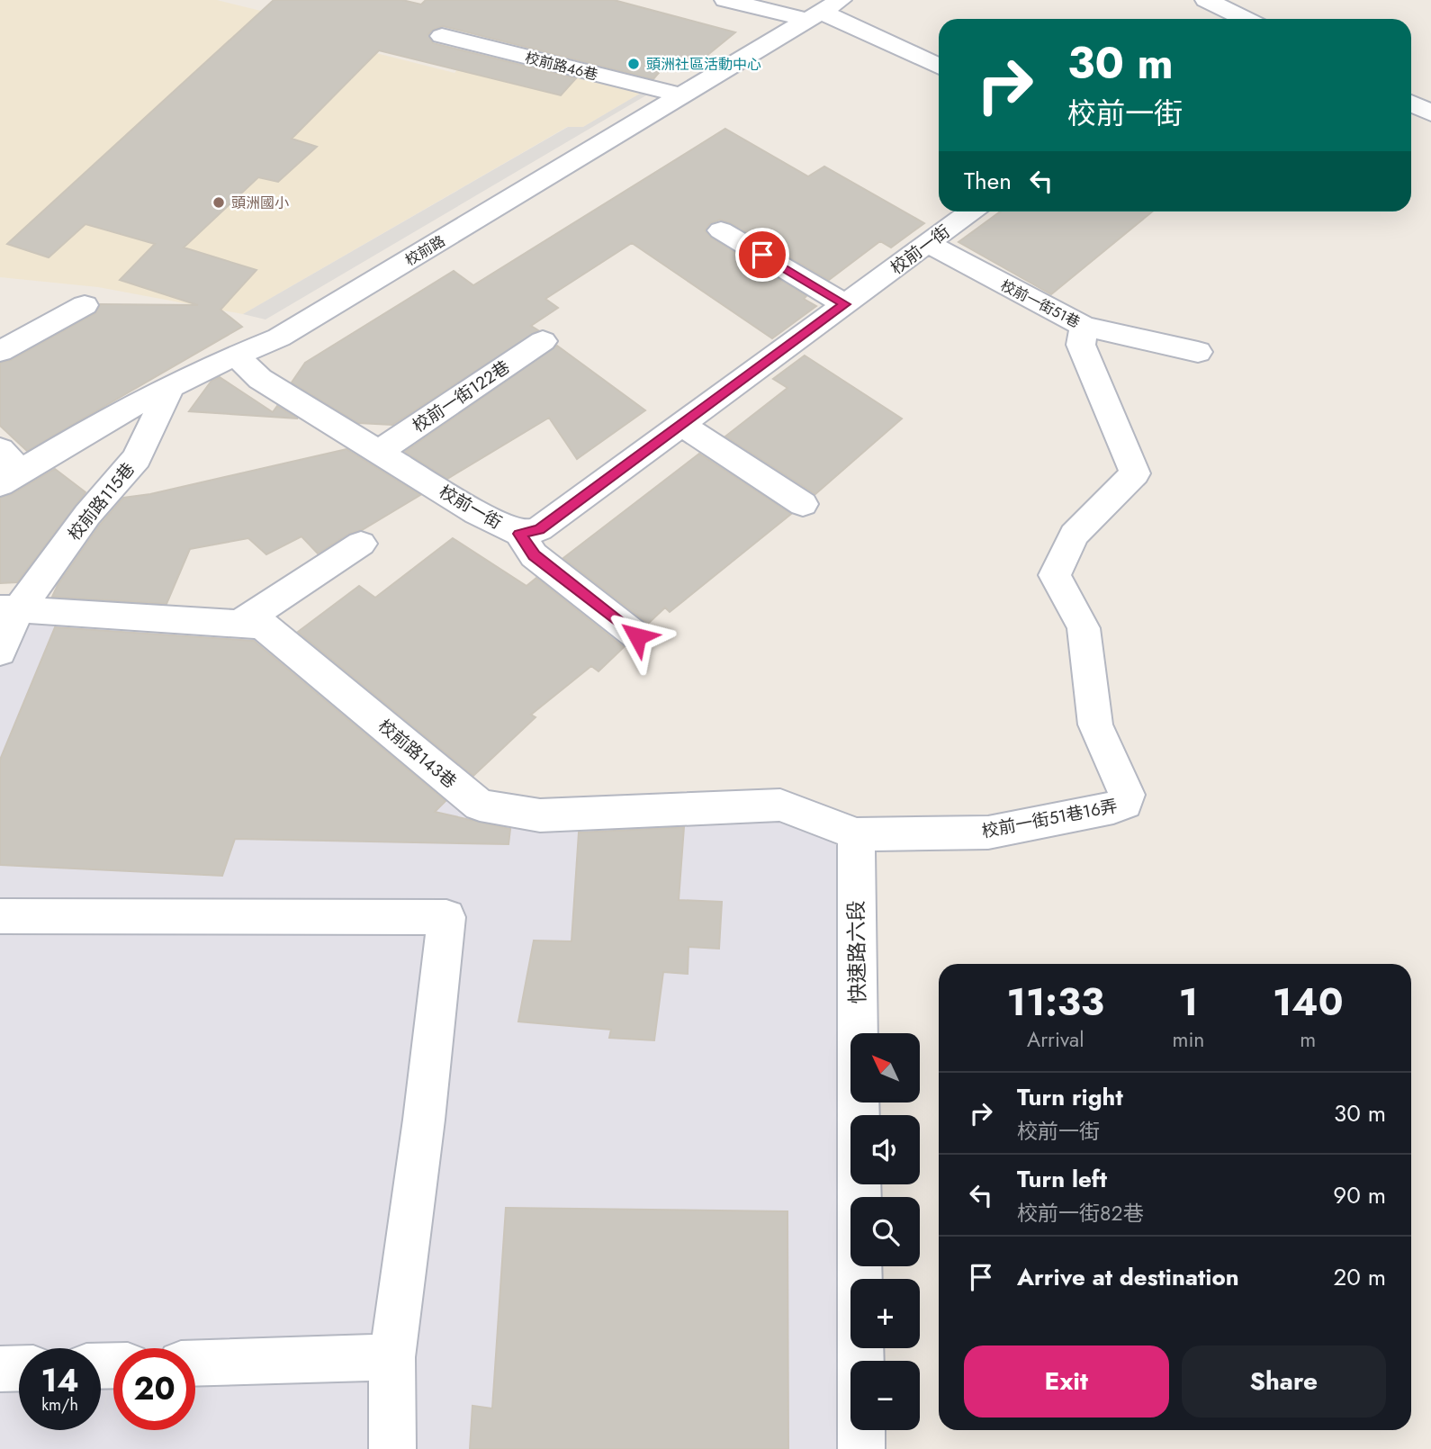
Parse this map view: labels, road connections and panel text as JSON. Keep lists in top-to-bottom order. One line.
{"streets":{"street":["校前路46巷","校前一街","校前路","校前一街51巷","校前一街122巷","校前路115巷","校前路143巷","校前一街51巷16弄","快速路六段"]},"crossings":[["校前路46巷","校前路"],["校前一街","校前路"],["校前一街","校前一街51巷"],["校前一街","校前一街122巷"],["校前路","校前路115巷"],["校前一街51巷","校前一街51巷16弄"],["校前路115巷","校前路143巷"],["校前路143巷","校前一街51巷16弄"],["校前路143巷","快速路六段"],["校前一街51巷16弄","快速路六段"]],"places":["頭洲社區活動中心","頭洲國小"],"north":"top left","page":{"turn":["30 m","校前一街"],"then":"Then","eta":["11:33","Arrival","1","min","140","m"],"map_buttons":["+","−"],"list":[{"name":"Turn right","note":"校前一街","value":"30 m"},{"name":"Turn left","note":"校前一街82巷","value":"90 m"},{"name":"Arrive at destination","value":"20 m"}],"buttons":["Exit","Share"],"speed":"14 km/h","limit":"20"}}
